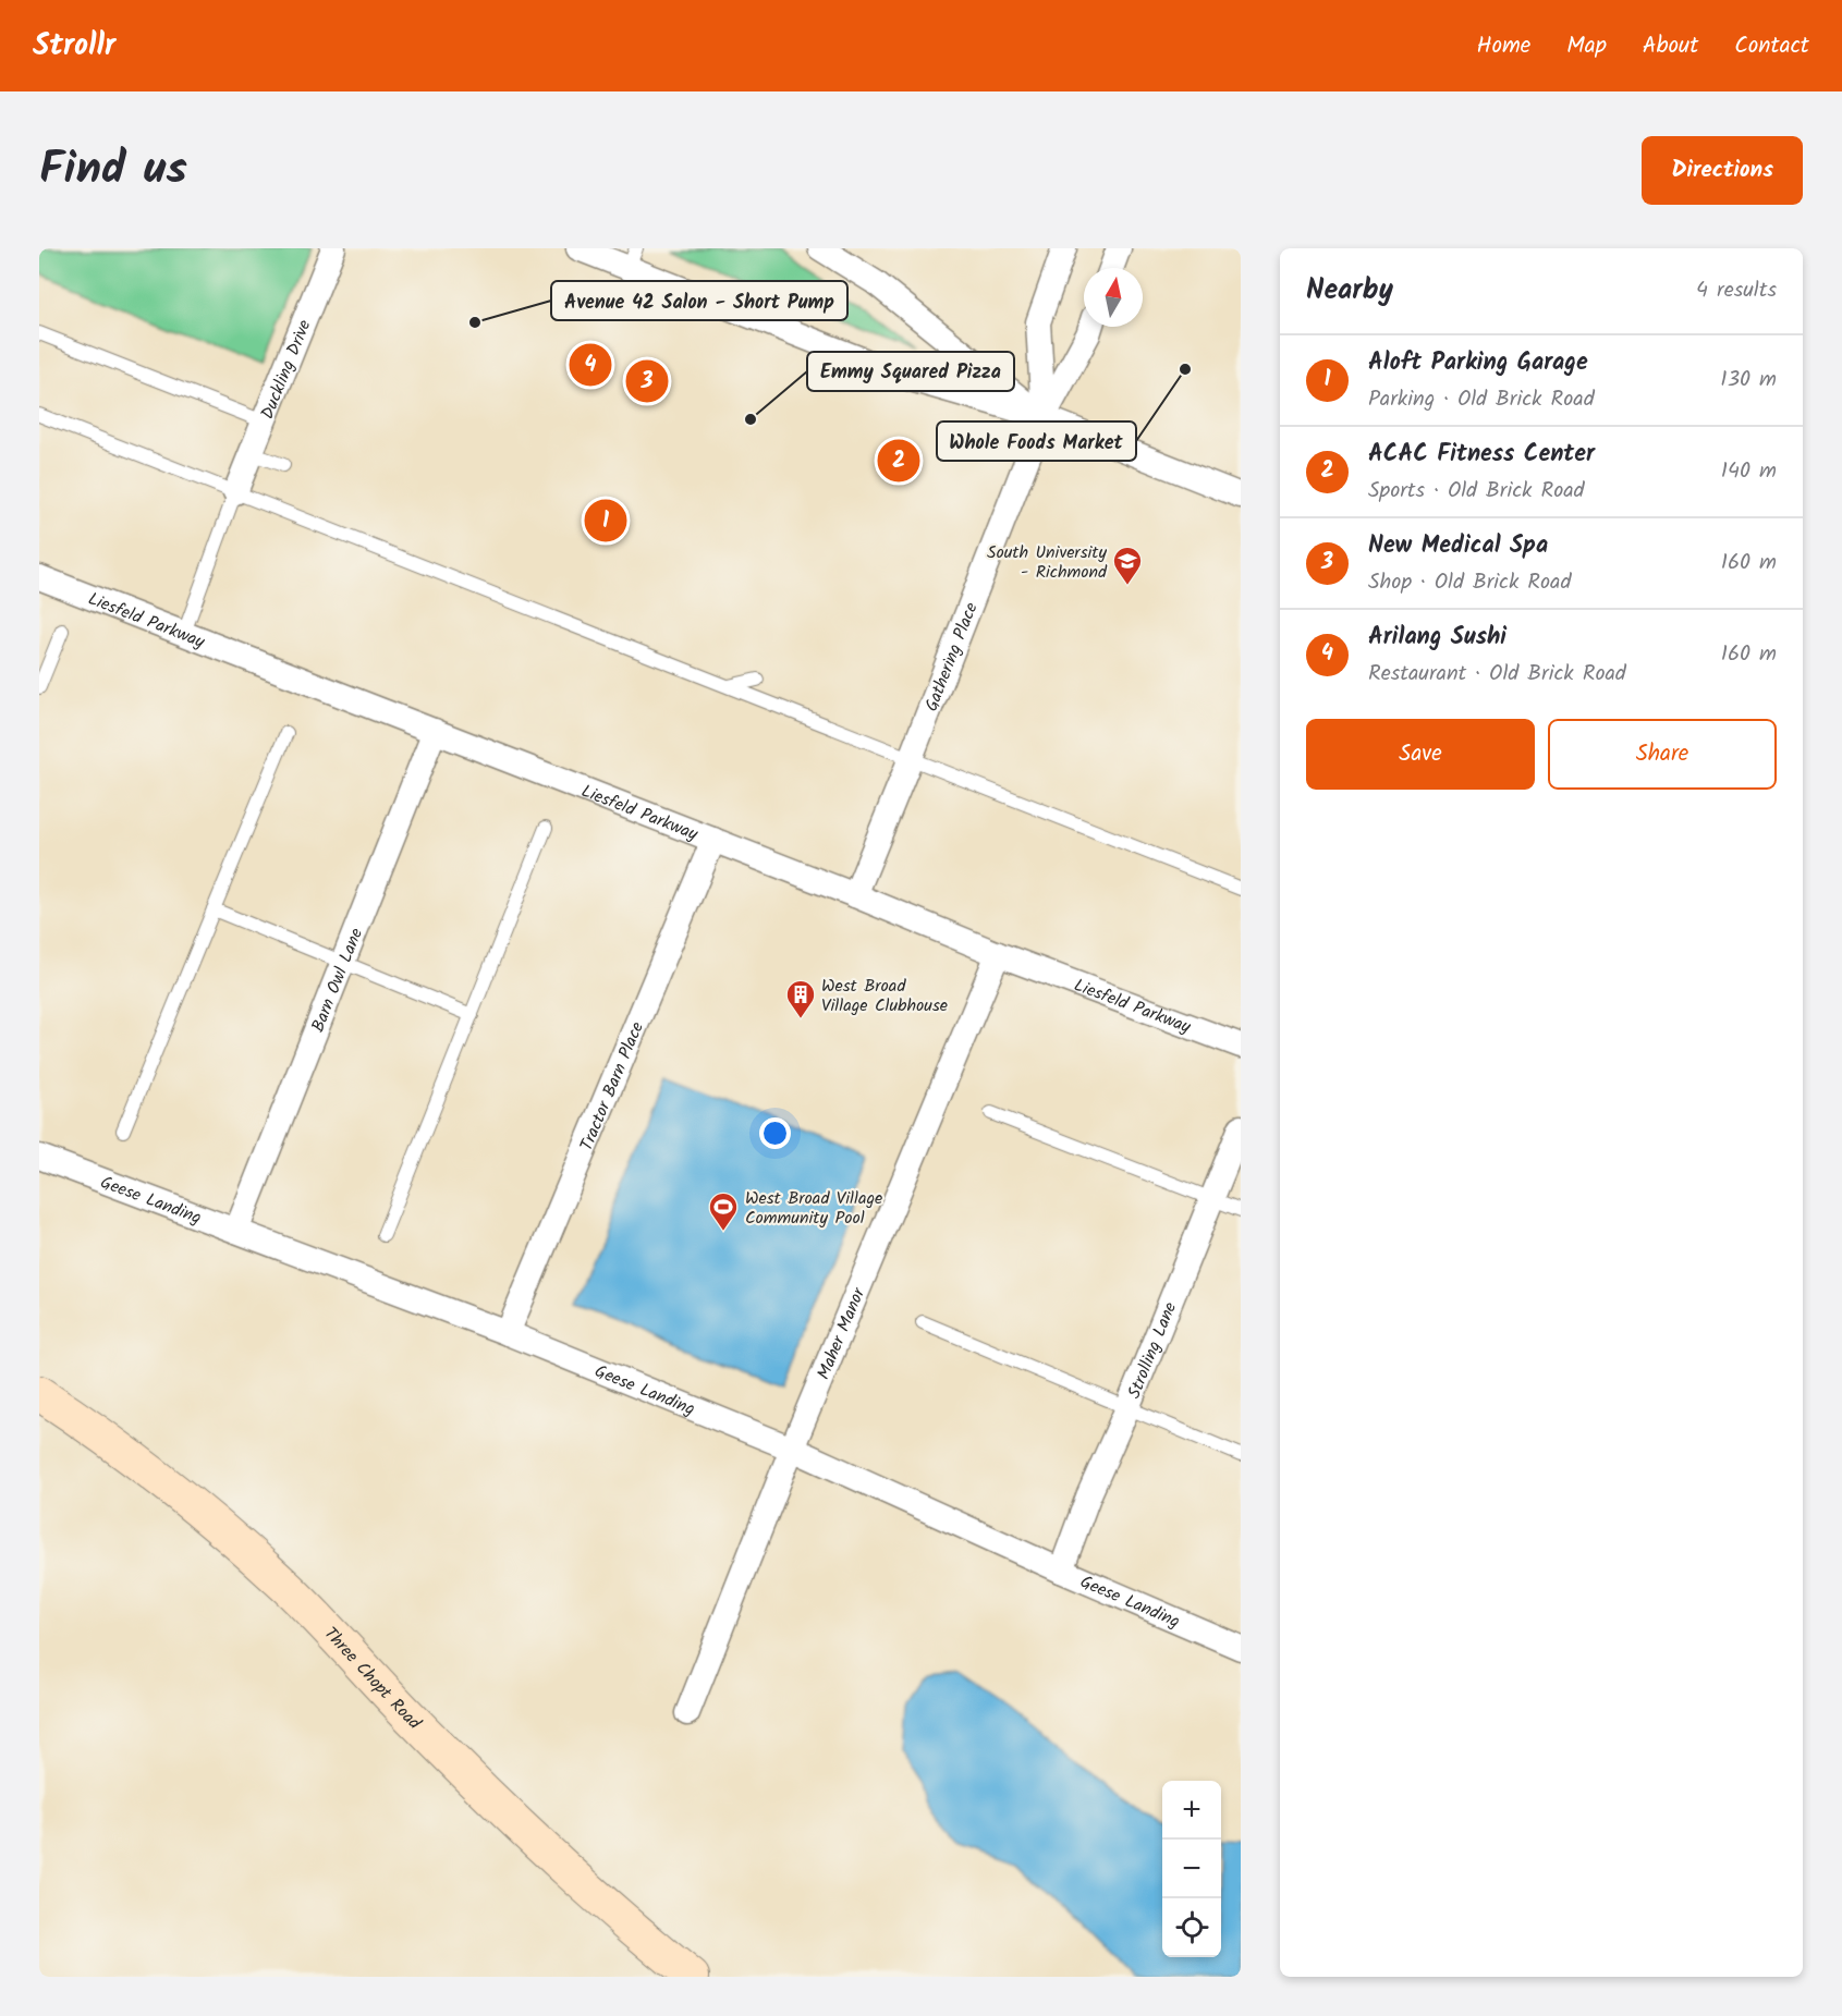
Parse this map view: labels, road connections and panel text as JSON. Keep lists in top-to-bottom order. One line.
{"streets":{"main road":["Three Chopt Road"],"street":["Duckling Drive","Liesfeld Parkway","Gathering Place","Barn Owl Lane","Tractor Barn Place","Geese Landing","Maher Manor","Strolling Lane"]},"crossings":[["Liesfeld Parkway","Gathering Place"],["Liesfeld Parkway","Barn Owl Lane"],["Liesfeld Parkway","Tractor Barn Place"],["Liesfeld Parkway","Maher Manor"],["Barn Owl Lane","Geese Landing"],["Tractor Barn Place","Geese Landing"],["Geese Landing","Maher Manor"],["Geese Landing","Strolling Lane"]],"places":{"other":["Avenue 42 Salon - Short Pump","Whole Foods Market","Emmy Squared Pizza"],"school or university":["South University - Richmond"],"building":["West Broad Village Clubhouse"],"sports":["West Broad Village Community Pool"]},"north":"top","page":{"header":"Strollr","nav":["Home","Map","About","Contact"],"title":"Find us","buttons":["Directions",["Save","Share"]],"heading":["Nearby","4 results"],"list":[{"mark":"1","name":"Aloft Parking Garage","note":"Parking · Old Brick Road","value":"130 m"},{"mark":"2","name":"ACAC Fitness Center","note":"Sports · Old Brick Road","value":"140 m"},{"mark":"3","name":"New Medical Spa","note":"Shop · Old Brick Road","value":"160 m"},{"mark":"4","name":"Arilang Sushi","note":"Restaurant · Old Brick Road","value":"160 m"}],"pins":["4","3","2","1"],"map_buttons":["+","−"]}}
